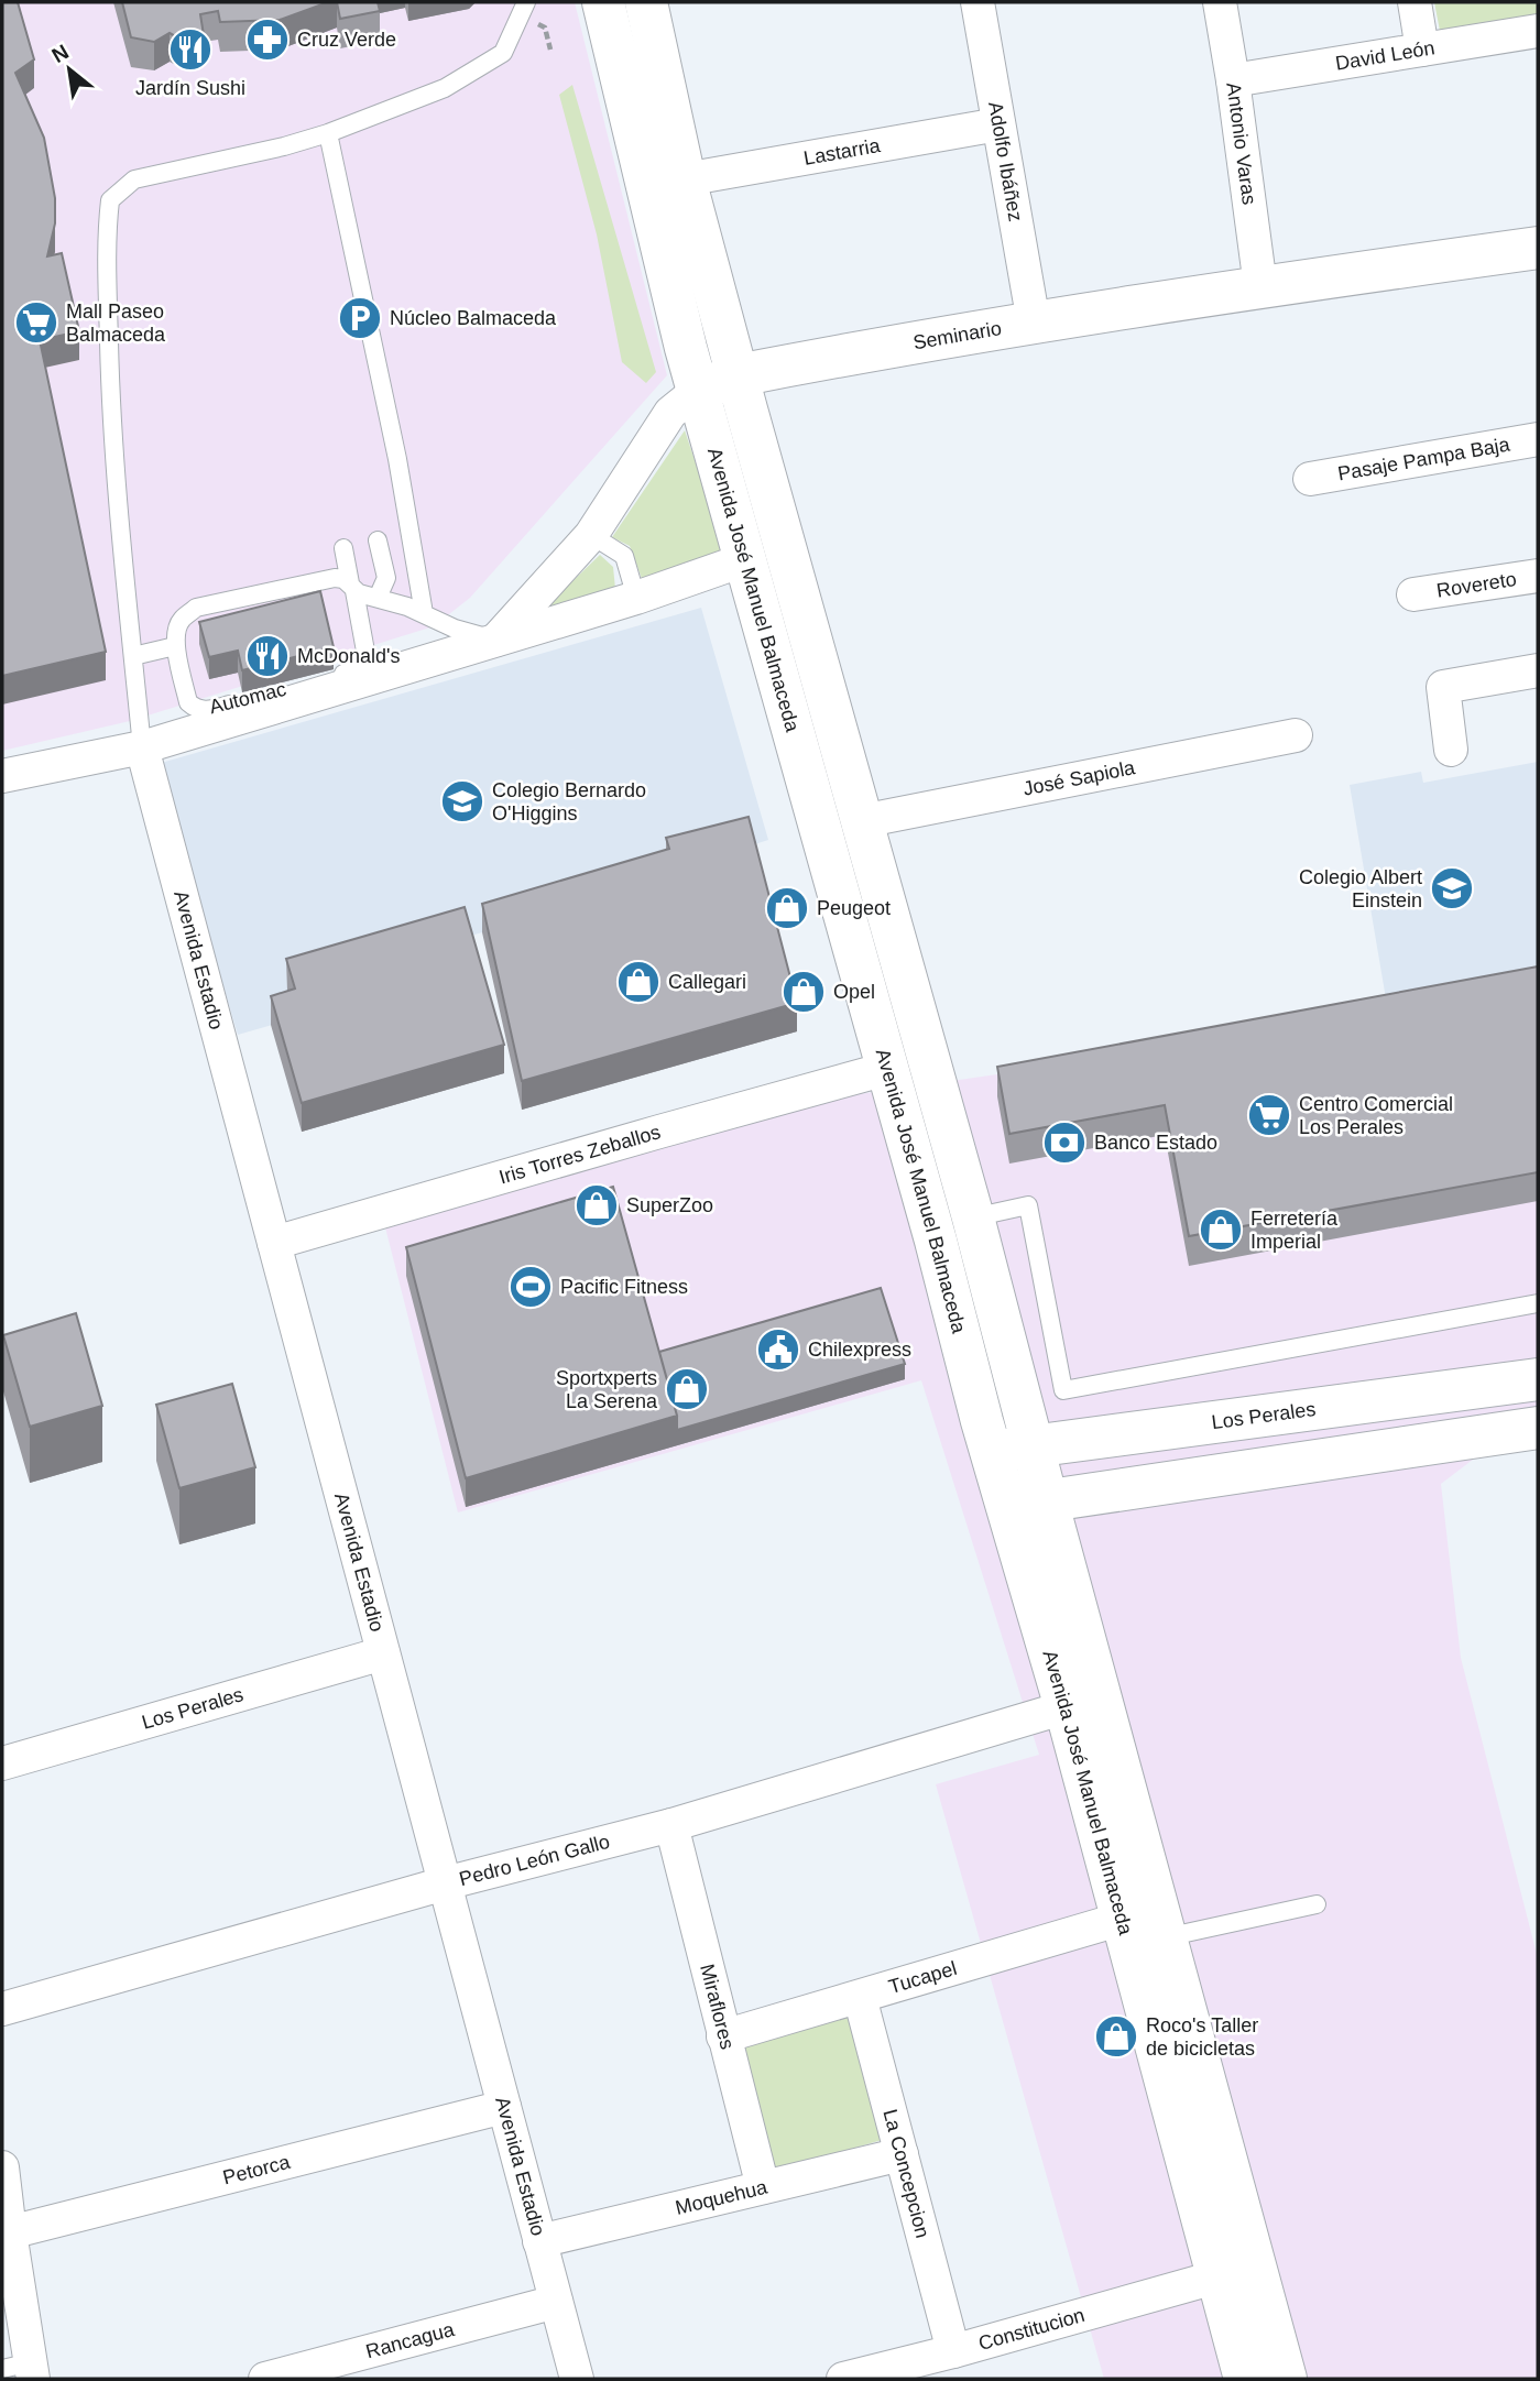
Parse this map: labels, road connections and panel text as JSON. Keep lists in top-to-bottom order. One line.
{"streets":{"main road":["Seminario","Avenida José Manuel Balmaceda","Los Perales"],"street":["David León","Antonio Varas","Lastarria","Adolfo Ibáñez","Pasaje Pampa Baja","Rovereto","José Sapiola","Avenida Estadio","Iris Torres Zeballos","Pedro León Gallo","Tucapel","Miraflores","Petorca","La Concepcion","Moquehua","Constitucion","Rancagua"],"lane":["Automac"]},"crossings":[["David León","Antonio Varas"],["Antonio Varas","Seminario"],["Lastarria","Adolfo Ibáñez"],["Lastarria","Avenida José Manuel Balmaceda"],["Adolfo Ibáñez","Seminario"],["Seminario","Avenida José Manuel Balmaceda"],["Avenida José Manuel Balmaceda","José Sapiola"],["Avenida José Manuel Balmaceda","Iris Torres Zeballos"],["Avenida José Manuel Balmaceda","Los Perales"],["Avenida José Manuel Balmaceda","Pedro León Gallo"],["Avenida José Manuel Balmaceda","Tucapel"],["Avenida José Manuel Balmaceda","Constitucion"],["Avenida Estadio","Iris Torres Zeballos"],["Avenida Estadio","Los Perales"],["Avenida Estadio","Pedro León Gallo"],["Avenida Estadio","Petorca"],["Avenida Estadio","Moquehua"],["Avenida Estadio","Rancagua"],["Pedro León Gallo","Miraflores"],["Tucapel","Miraflores"],["Tucapel","La Concepcion"],["Miraflores","Moquehua"],["La Concepcion","Moquehua"],["La Concepcion","Constitucion"]],"places":{"pharmacy":["Cruz Verde"],"restaurant":["Jardín Sushi","McDonald's"],"parking":["Núcleo Balmaceda"],"supermarket":["Mall Paseo Balmaceda","Centro Comercial Los Perales"],"school or university":["Colegio Bernardo O'Higgins","Colegio Albert Einstein"],"shop":["Peugeot","Callegari","Opel","SuperZoo","Ferretería Imperial","Sportxperts La Serena","Roco's Taller de bicicletas"],"bank":["Banco Estado"],"sports":["Pacific Fitness"],"public building":["Chilexpress"]},"north":"top left"}
